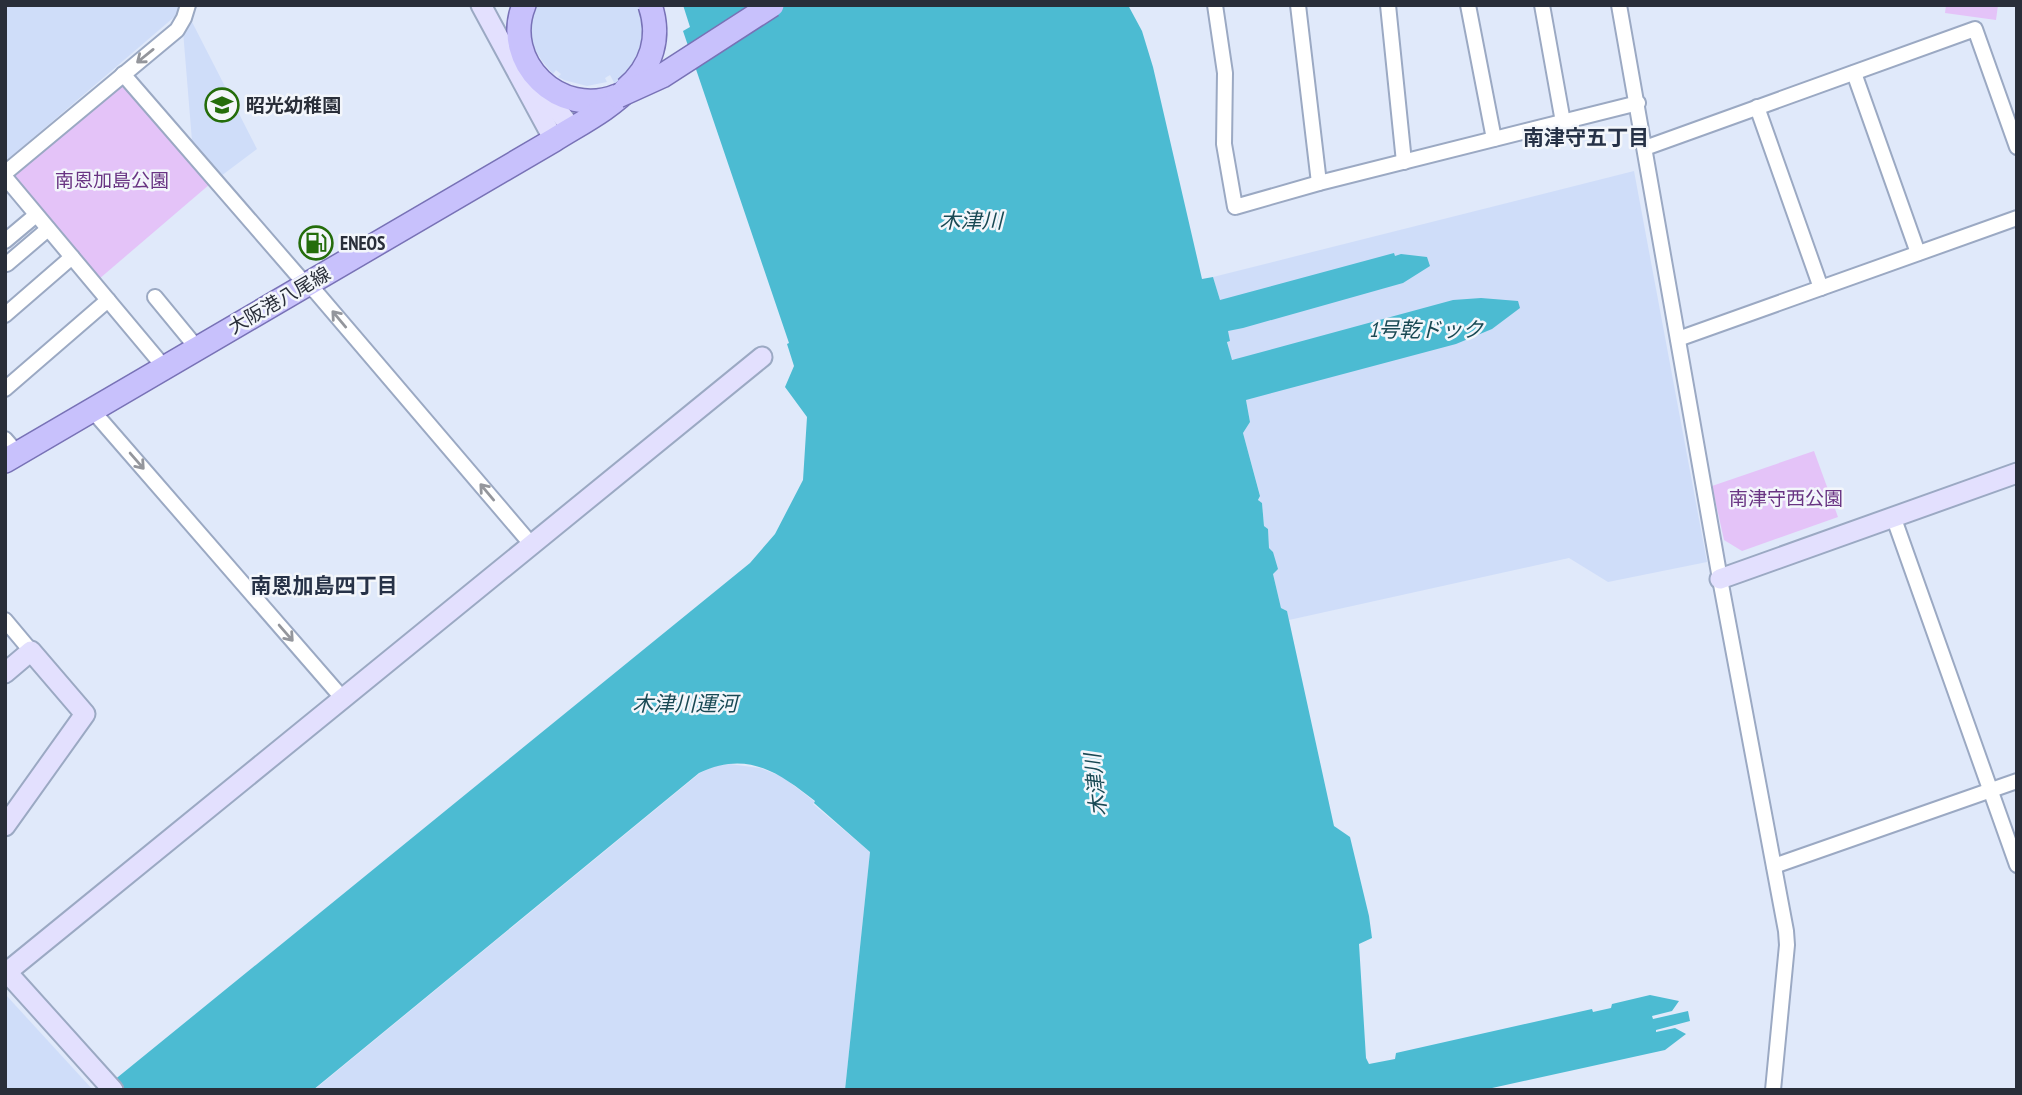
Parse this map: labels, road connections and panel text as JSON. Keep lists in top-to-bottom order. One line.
{"streets":{"main road":["大阪港八尾線"]},"districts":["南津守五丁目","南恩加島四丁目"],"water":["木津川","1号乾ドック","木津川運河"],"parks":["南恩加島公園","南津守西公園"],"places":{"school or university":["昭光幼稚園"],"fuel station":["ENEOS"]}}
